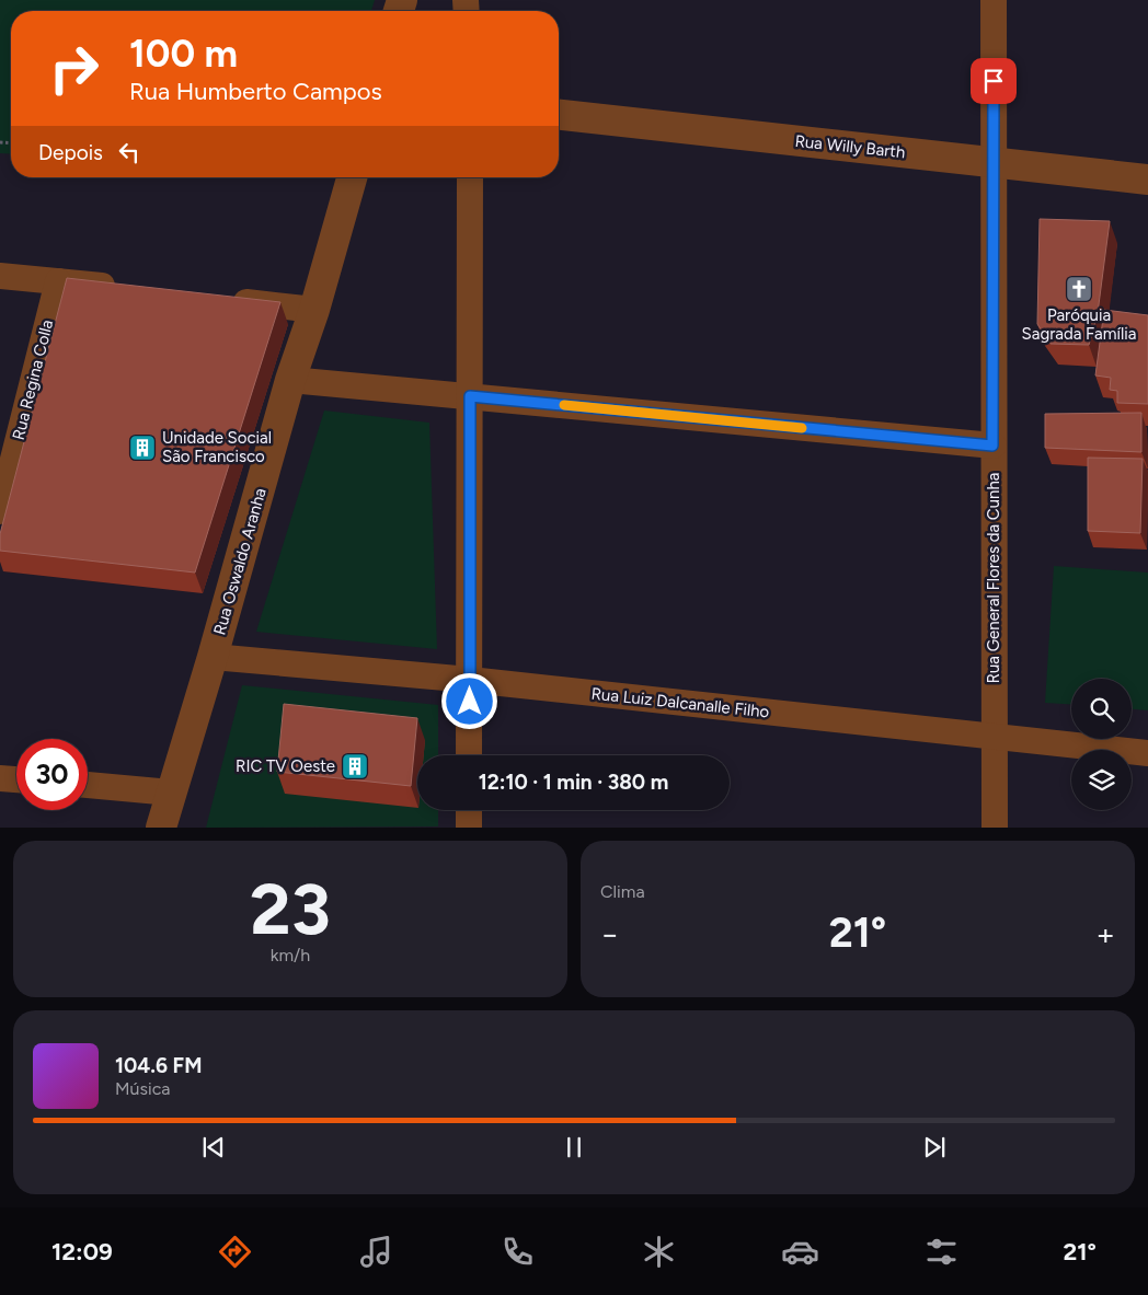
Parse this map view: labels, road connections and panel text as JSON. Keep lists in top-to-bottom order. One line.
{"streets":{"street":["Rua Willy Barth","Rua Regina Colla","Rua Oswaldo Aranha","Rua General Flores da Cunha","Rua Luiz Dalcanalle Filho"]},"crossings":[["Rua Willy Barth","Rua General Flores da Cunha"],["Rua Oswaldo Aranha","Rua Luiz Dalcanalle Filho"],["Rua General Flores da Cunha","Rua Luiz Dalcanalle Filho"]],"places":{"church":["Paróquia Sagrada Família"],"building":["Unidade Social São Francisco","RIC TV Oeste"]},"page":{"turn":["100 m","Rua Humberto Campos"],"then":"Depois","limit":"30","trip":"12:10 · 1 min · 380 m","tile":[["23","km/h"],"Clima"],"heat":["−","21°","+"],"song":["104.6 FM","Música"],"tabs":["12:09","21°"]}}
